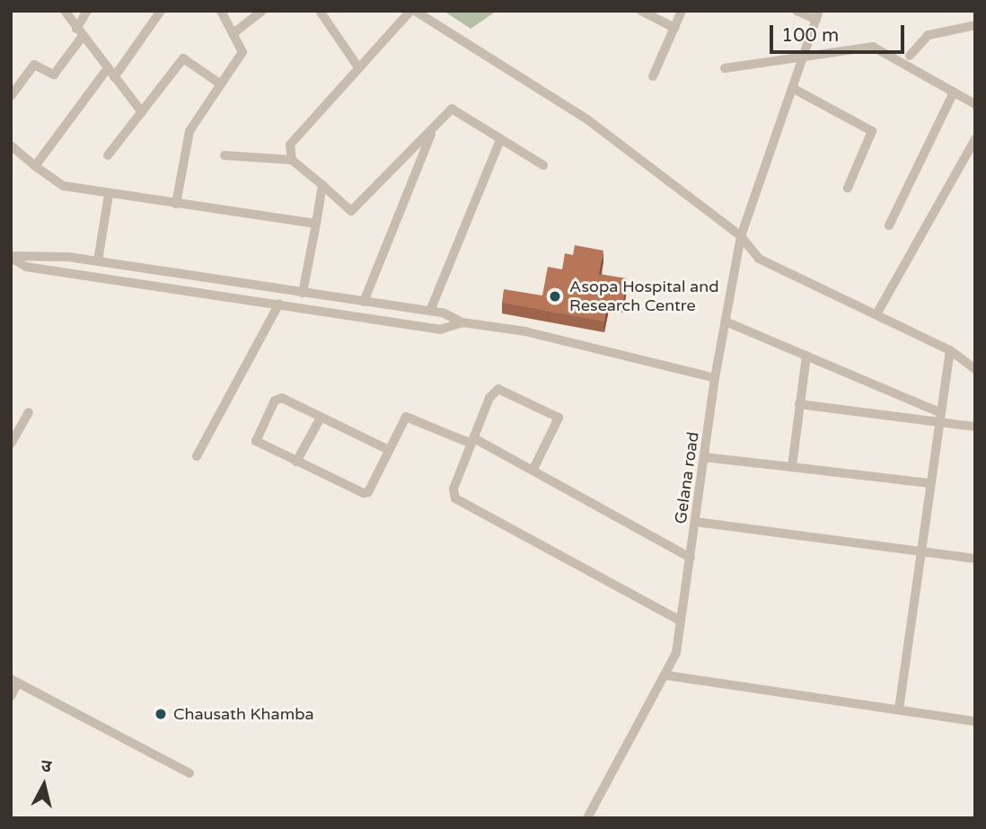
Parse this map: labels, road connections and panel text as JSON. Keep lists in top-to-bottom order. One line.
{"streets":{"street":["Gelana road"]},"places":["Asopa Hospital and Research Centre","Chausath Khamba"],"scale_bar":"100 m","north":"top"}
